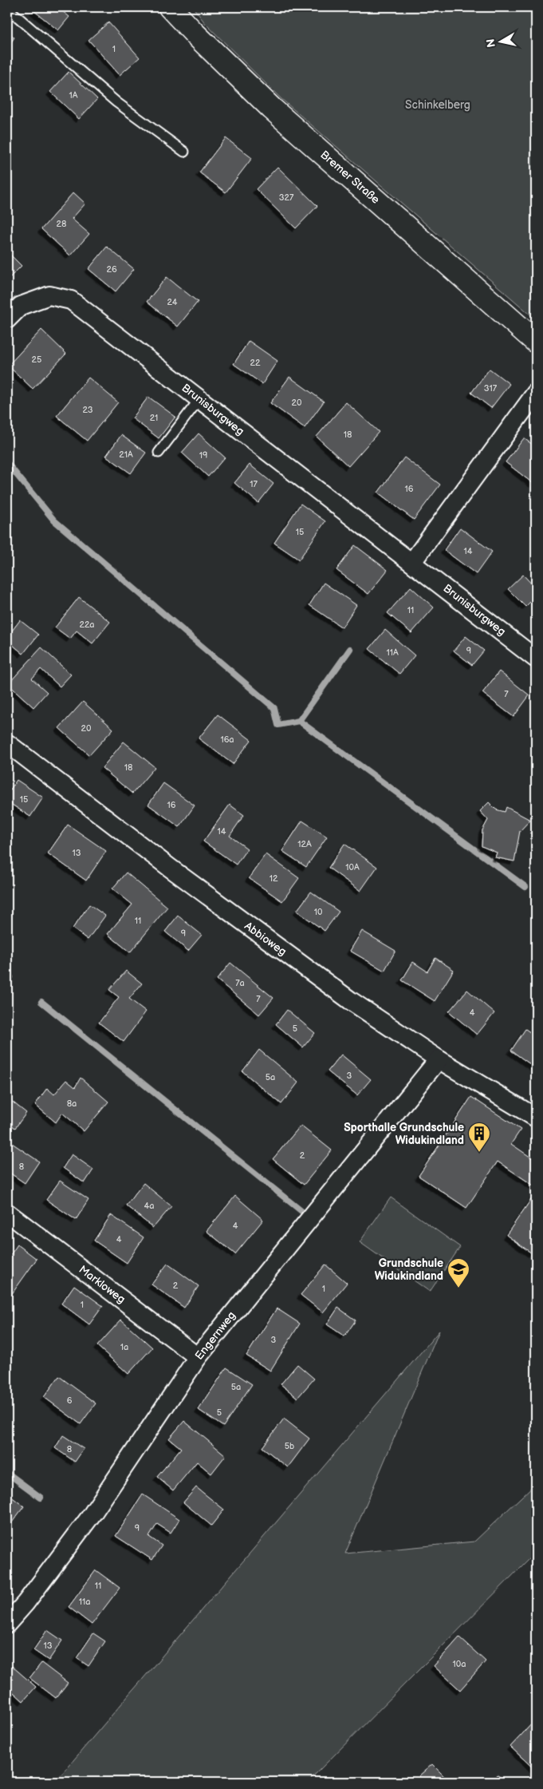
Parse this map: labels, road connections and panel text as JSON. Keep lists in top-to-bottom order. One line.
{"streets":{"main road":["Bremer Straße"],"street":["Brunisburgweg","Abbioweg","Markloweg","Engernweg"]},"crossings":[["Abbioweg","Engernweg"],["Markloweg","Engernweg"]],"parks":["Schinkelberg"],"places":{"building":["Sporthalle Grundschule Widukindland"],"school or university":["Grundschule Widukindland"]},"house_numbers":["1","1A","327","28","26","24","25","22","317","20","23","21","18","21A","19","17","16","15","14","11","22a","9","11A","7","20","16a","18","15","16","14","12A","13","10A","12","10","11","9","7a","7","4","5","3","5a","8a","2","8","4a","4","4","2","1","1","3","1a","5a","6","5","5b","8","9","11","11a","13","10a"],"north":"left"}
